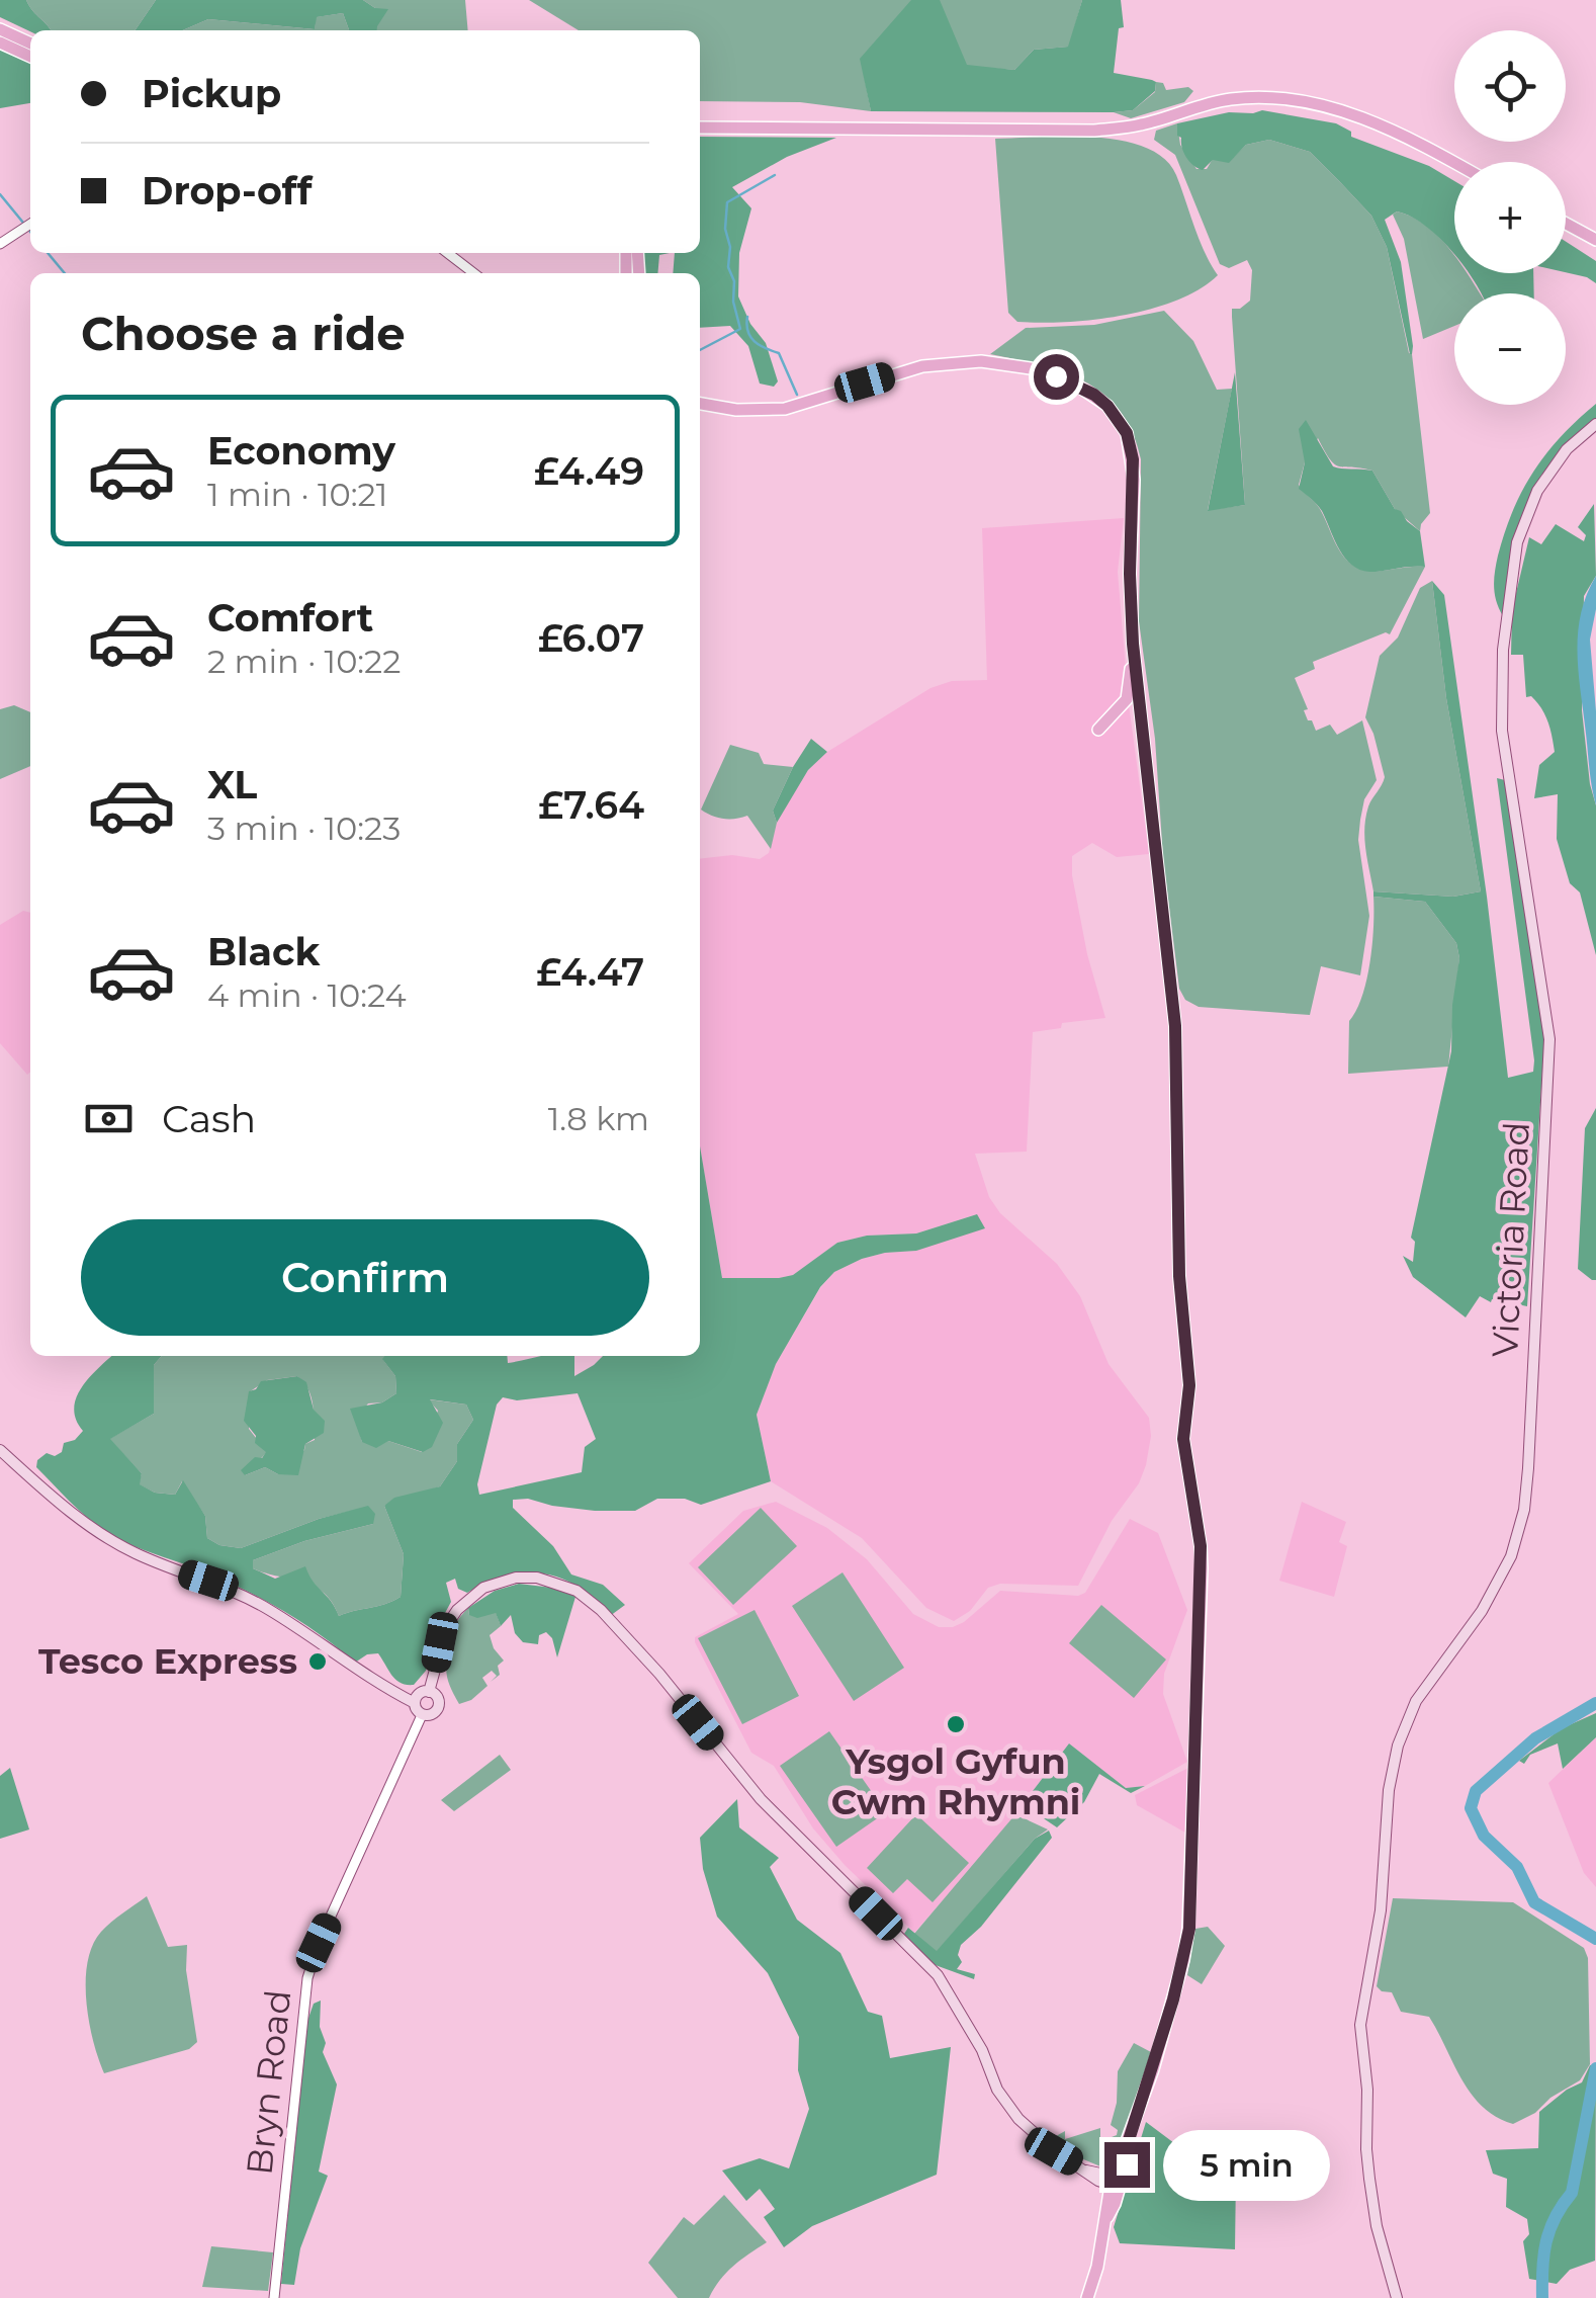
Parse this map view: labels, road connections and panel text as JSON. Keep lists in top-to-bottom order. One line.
{"streets":{"main road":["Victoria Road"],"street":["Bryn Road"]},"places":["Tesco Express","Ysgol Gyfun Cwm Rhymni"],"page":{"map_buttons":["+","−"],"banner":["Pickup","Drop-off"],"heading":"Choose a ride","list":[{"name":"Economy","note":"1 min · 10:21","value":"£4.49"},{"name":"Comfort","note":"2 min · 10:22","value":"£6.07"},{"name":"XL","note":"3 min · 10:23","value":"£7.64"},{"name":"Black","note":"4 min · 10:24","value":"£4.47"}],"pay":["Cash","1.8 km"],"buttons":"Confirm","bubble":"5 min"}}
